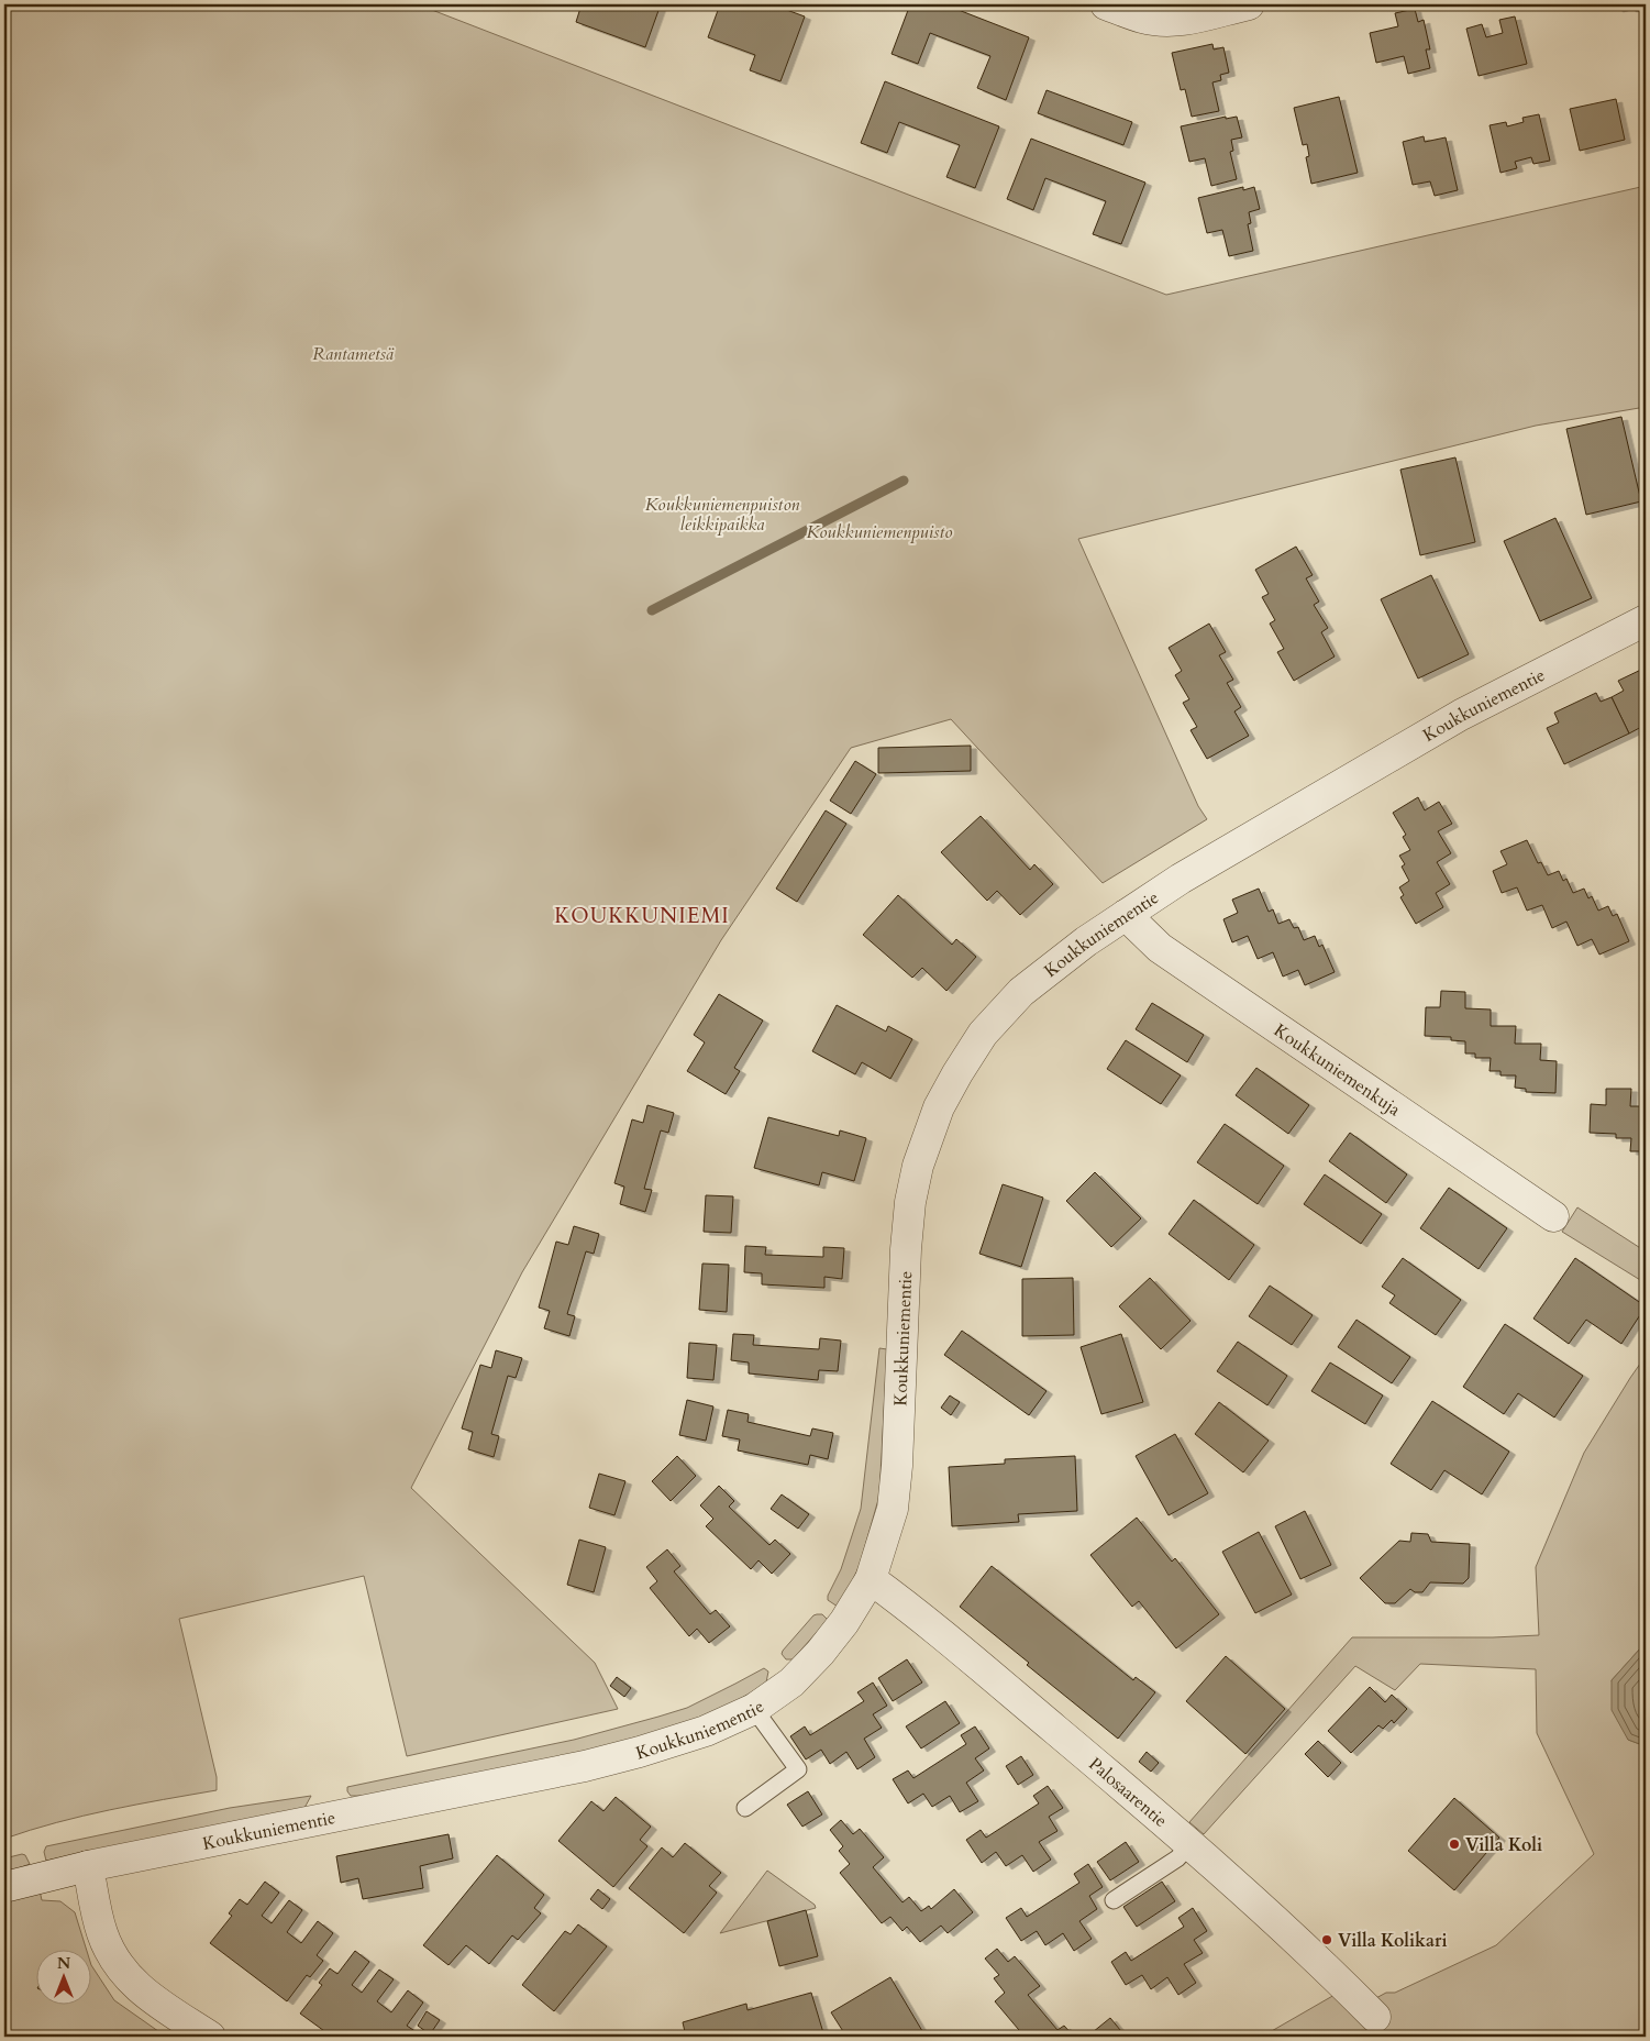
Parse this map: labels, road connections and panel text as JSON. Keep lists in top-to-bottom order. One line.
{"streets":{"street":["Koukkuniementie","Koukkuniemenkuja","Palosaarentie"]},"crossings":[["Koukkuniementie","Koukkuniemenkuja"],["Koukkuniementie","Palosaarentie"]],"districts":["KOUKKUNIEMI"],"parks":["Rantametsä","Koukkuniemenpuiston leikkipaikka","Koukkuniemenpuisto"],"places":["Villa Koli","Villa Kolikari"],"north":"top"}
